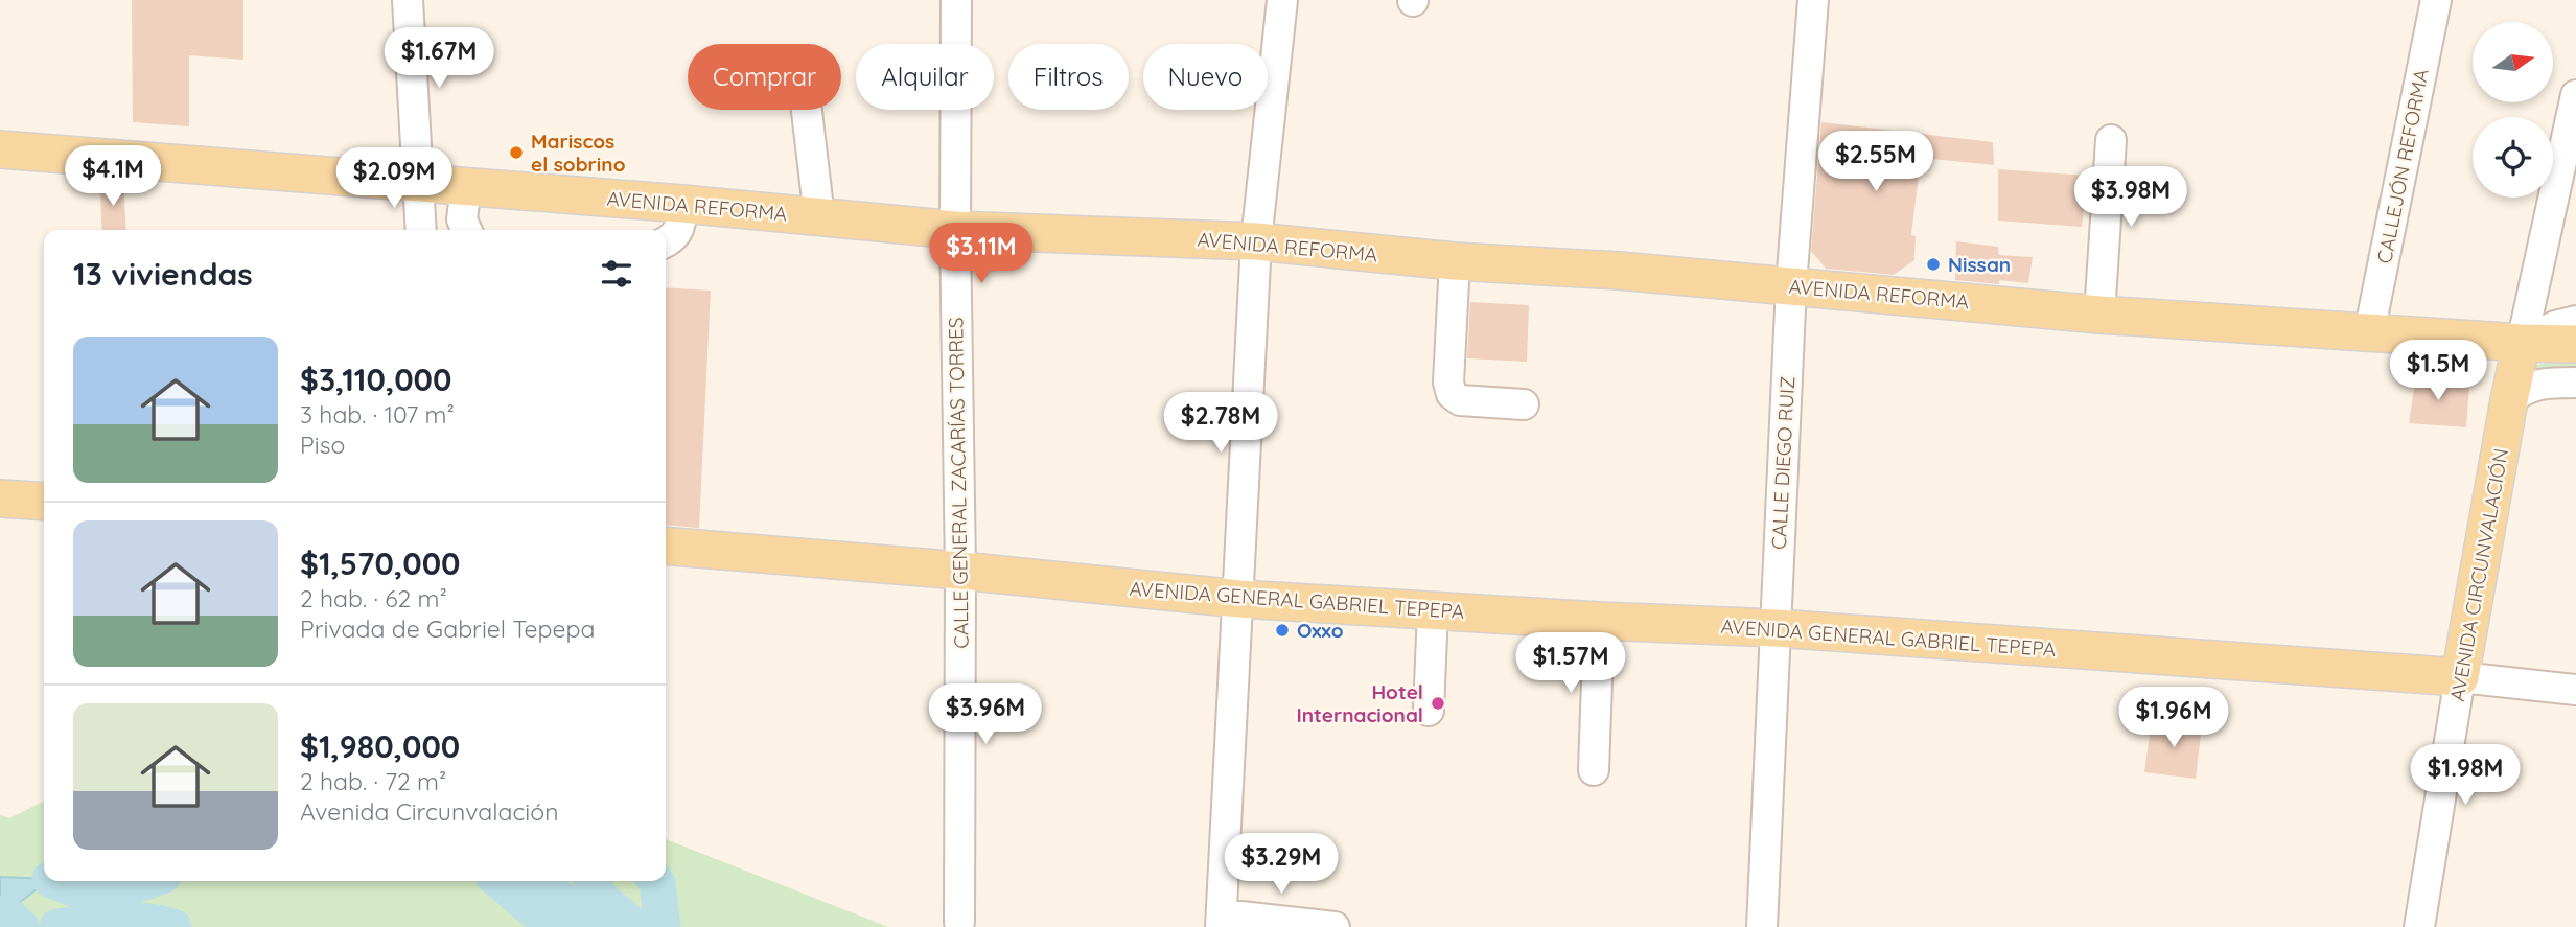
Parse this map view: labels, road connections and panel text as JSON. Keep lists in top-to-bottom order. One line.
{"streets":{"main road":["AVENIDA REFORMA","AVENIDA CIRCUNVALACIÓN","AVENIDA GENERAL GABRIEL TEPEPA"],"street":["CALLEJÓN REFORMA","CALLE DIEGO RUIZ","CALLE GENERAL ZACARÍAS TORRES"]},"crossings":[["CALLEJÓN REFORMA","AVENIDA REFORMA"],["AVENIDA REFORMA","CALLE DIEGO RUIZ"],["AVENIDA REFORMA","CALLE GENERAL ZACARÍAS TORRES"],["AVENIDA REFORMA","AVENIDA CIRCUNVALACIÓN"],["CALLE DIEGO RUIZ","AVENIDA GENERAL GABRIEL TEPEPA"],["CALLE GENERAL ZACARÍAS TORRES","AVENIDA GENERAL GABRIEL TEPEPA"],["AVENIDA CIRCUNVALACIÓN","AVENIDA GENERAL GABRIEL TEPEPA"]],"places":["Mariscos el sobrino","Nissan","Oxxo","Hotel Internacional"],"north":"right","page":{"price":["$1.67M","$2.55M","$4.1M","$2.09M","$3.98M","$3.11M","$1.5M","$2.78M","$1.57M","$3.96M","$1.96M","$1.98M","$3.29M"],"chip":["Comprar","Alquilar","Filtros","Nuevo"],"heading":"13 viviendas","list":[{"name":"$3,110,000","note":"3 hab. · 107 m² · Piso"},{"name":"$1,570,000","note":"2 hab. · 62 m² · Privada de Gabriel Tepepa"},{"name":"$1,980,000","note":"2 hab. · 72 m² · Avenida Circunvalación"}]}}
